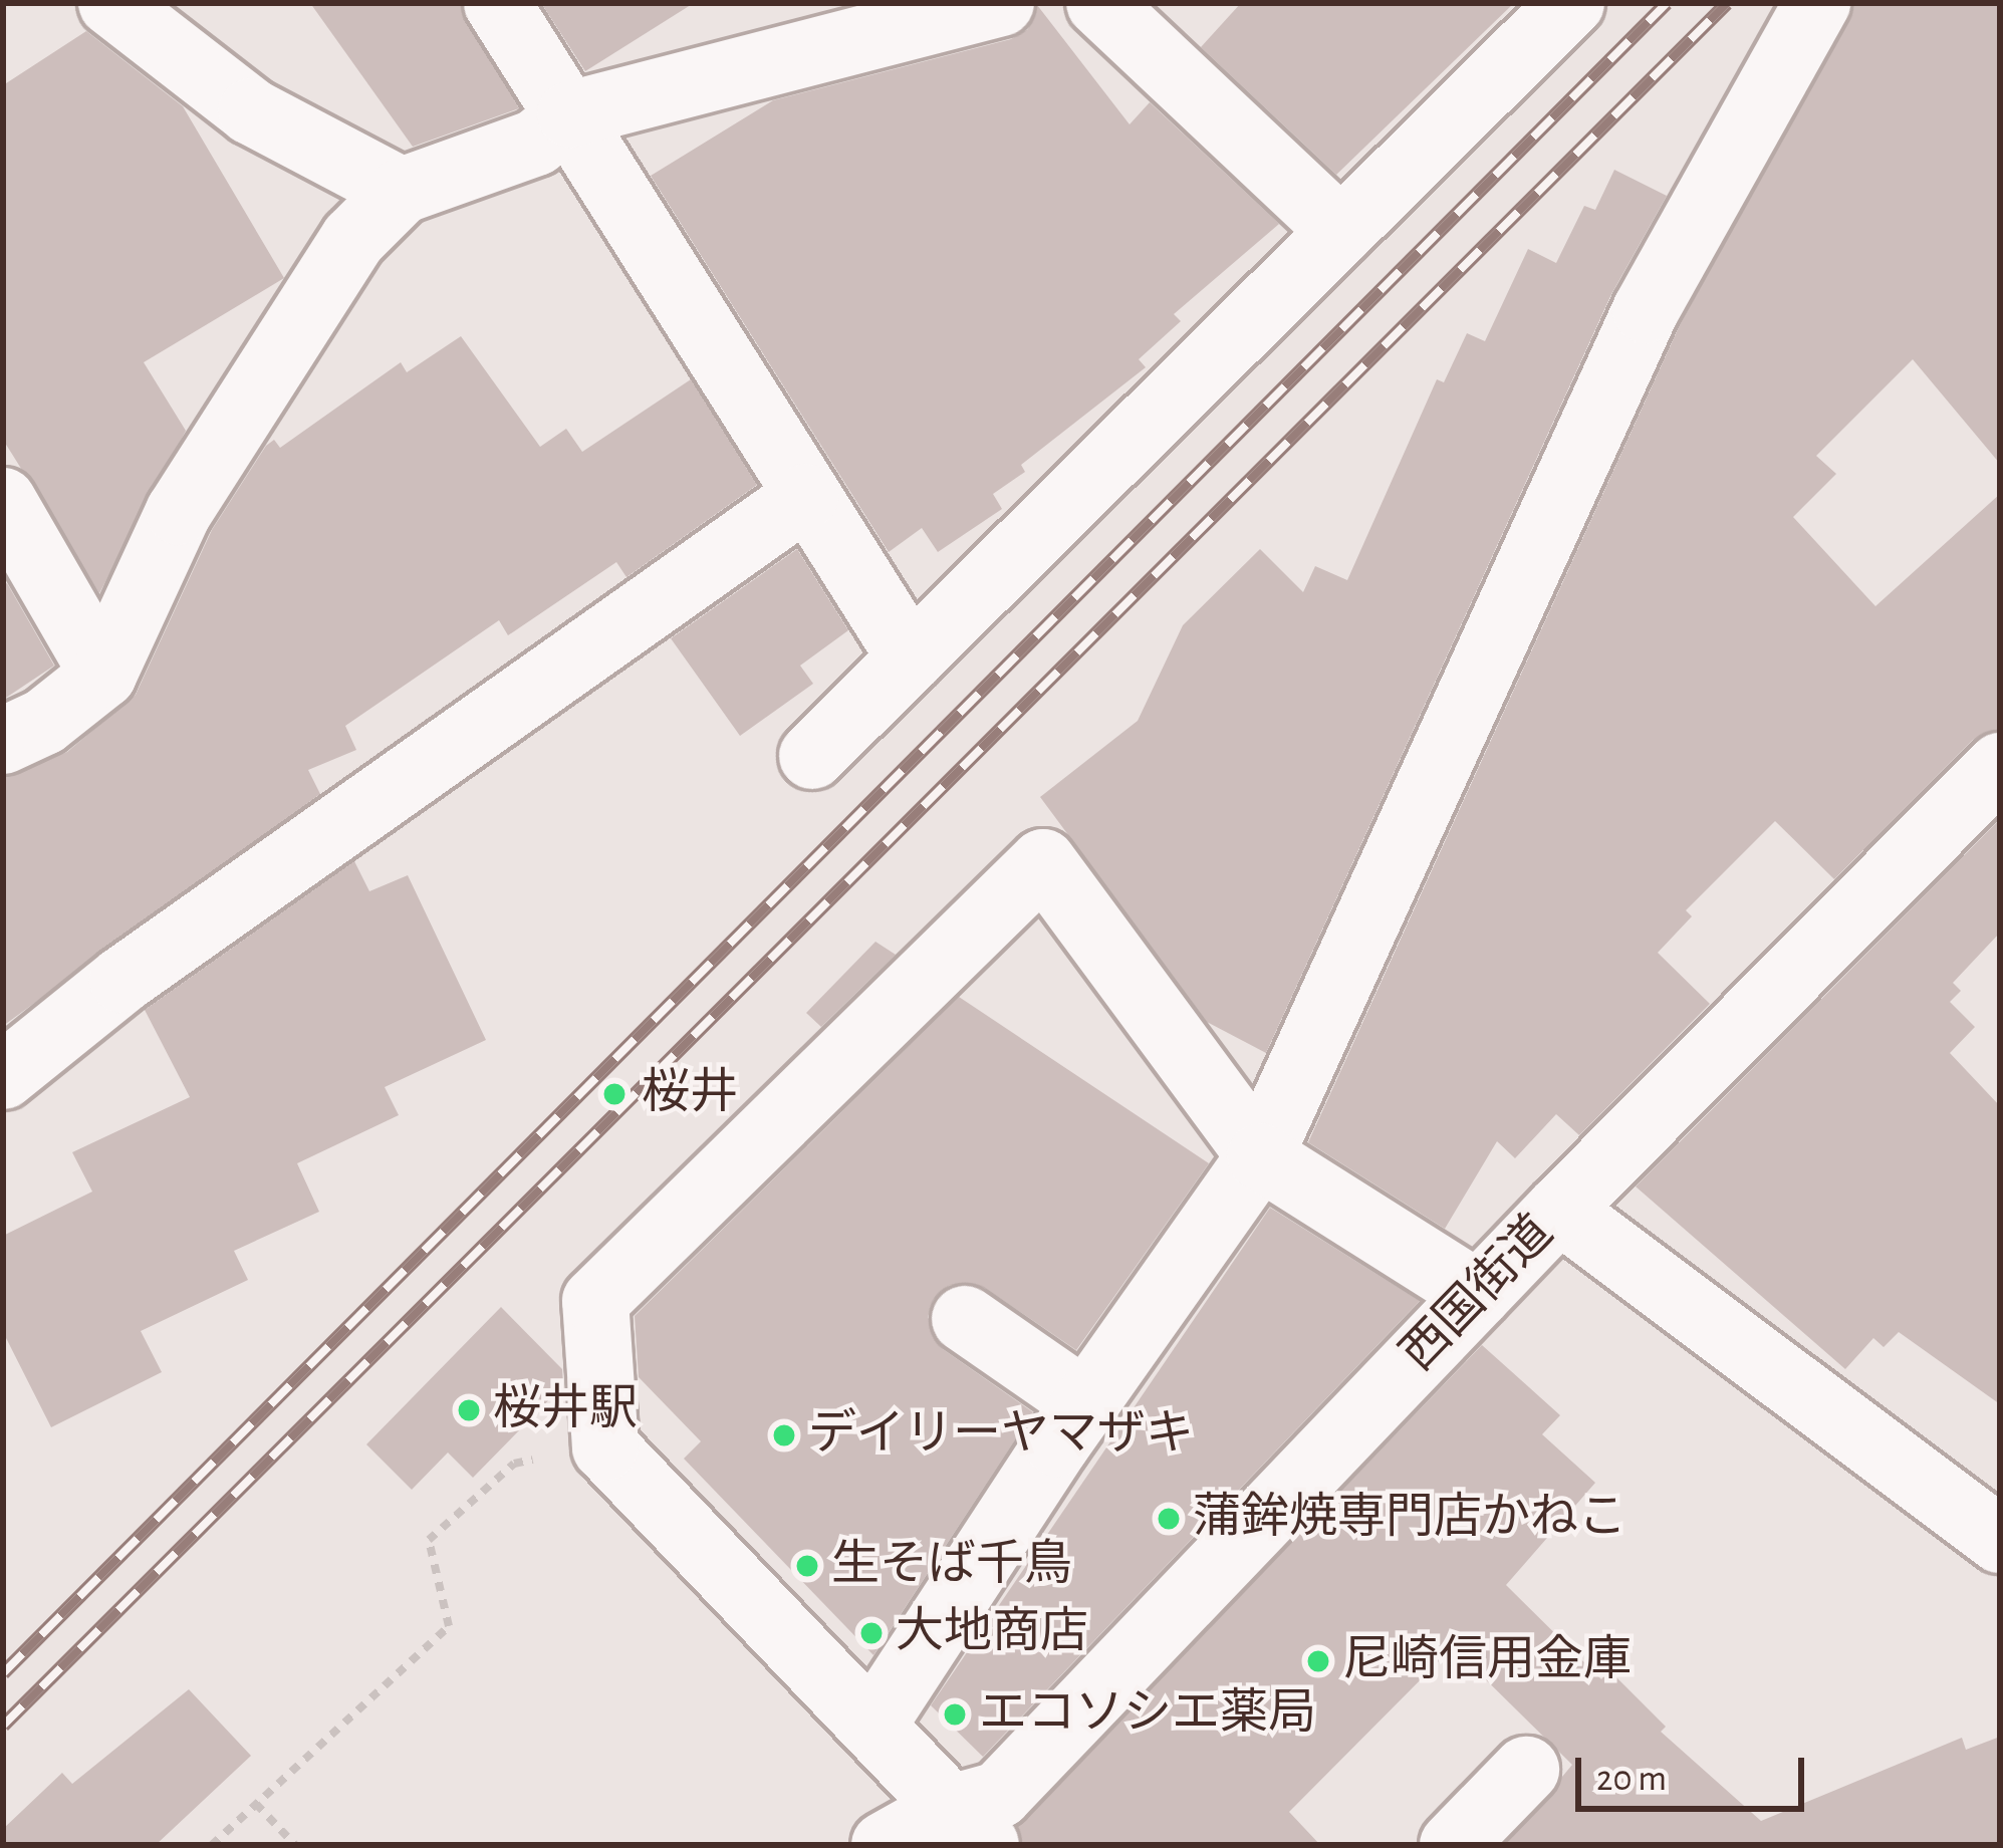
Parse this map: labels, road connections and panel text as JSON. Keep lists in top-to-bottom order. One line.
{"streets":{"street":["西国街道"]},"places":["桜井","桜井駅","デイリーヤマザキ","蒲鉾焼専門店かねこ","生そば千鳥","大地商店","尼崎信用金庫","エコソシエ薬局"],"scale_bar":"20 m"}
